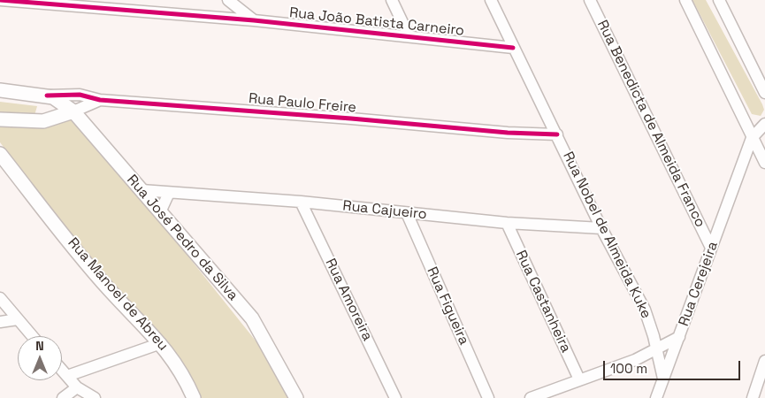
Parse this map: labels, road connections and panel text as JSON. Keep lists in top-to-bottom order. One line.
{"streets":{"main road":["Rua Paulo Freire","Rua José Pedro da Silva","Rua Manoel de Abreu"],"street":["Rua João Batista Carneiro","Rua Benedicta de Almeida Franco","Rua Cajueiro","Rua Nobel de Almeida Kuke","Rua Cerejeira","Rua Amoreira","Rua Castanheira","Rua Figueira"]},"crossings":[["Rua João Batista Carneiro","Rua Nobel de Almeida Kuke"],["Rua Paulo Freire","Rua Nobel de Almeida Kuke"],["Rua Paulo Freire","Rua José Pedro da Silva"],["Rua Benedicta de Almeida Franco","Rua Cerejeira"],["Rua Cajueiro","Rua Nobel de Almeida Kuke"],["Rua Cajueiro","Rua José Pedro da Silva"],["Rua Cajueiro","Rua Amoreira"],["Rua Cajueiro","Rua Castanheira"],["Rua Cajueiro","Rua Figueira"],["Rua Nobel de Almeida Kuke","Rua Cerejeira"]],"scale_bar":"100 m","north":"top"}
